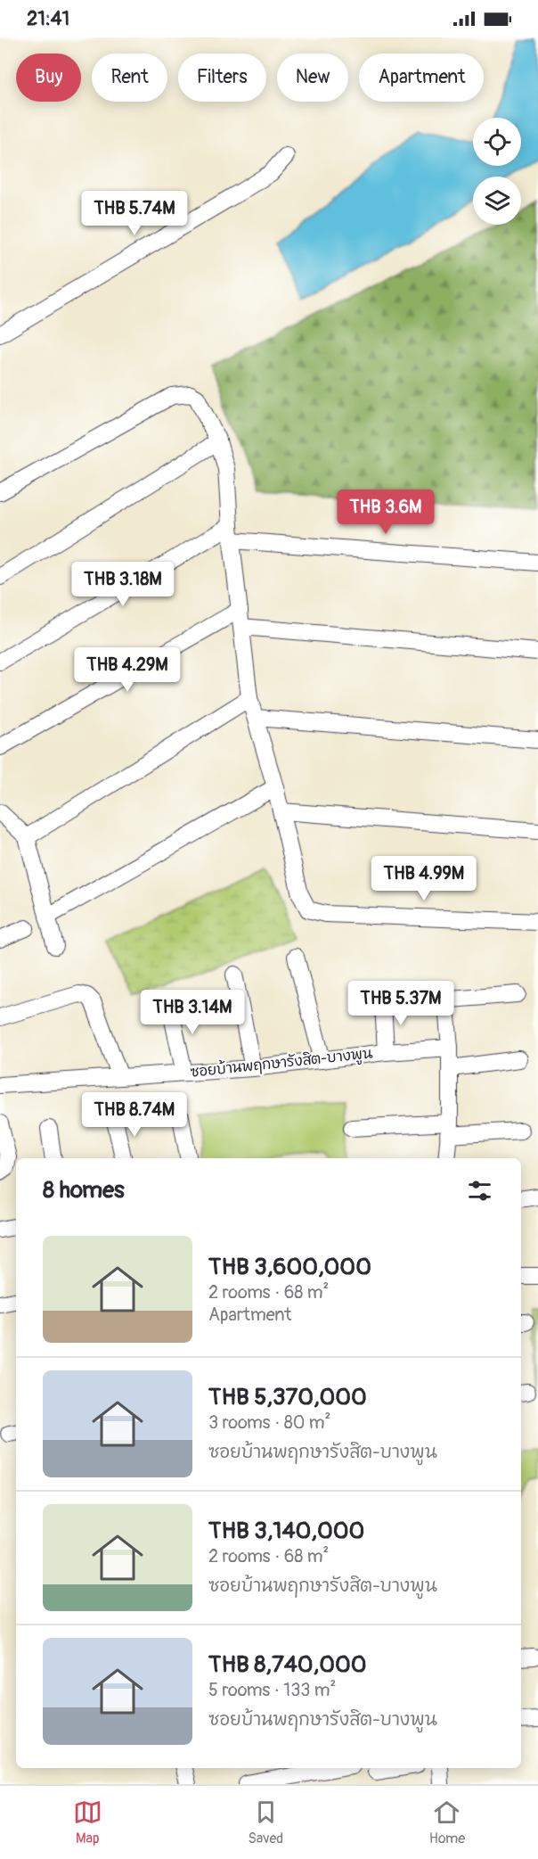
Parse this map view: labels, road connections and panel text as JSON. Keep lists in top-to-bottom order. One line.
{"streets":{"street":["ซอยบ้านพฤกษารังสิต-บางพูน"]},"page":{"status":"21:41","chip":["Buy","Rent","Filters","New","Apartment"],"price":["THB 5.74M","THB 3.6M","THB 3.18M","THB 4.29M","THB 4.99M","THB 5.37M","THB 3.14M","THB 8.74M"],"heading":"8 homes","list":[{"name":"THB 3,600,000","note":"2 rooms · 68 m² · Apartment"},{"name":"THB 5,370,000","note":"3 rooms · 80 m² · ซอยบ้านพฤกษารังสิต-บางพูน"},{"name":"THB 3,140,000","note":"2 rooms · 68 m² · ซอยบ้านพฤกษารังสิต-บางพูน"},{"name":"THB 8,740,000","note":"5 rooms · 133 m² · ซอยบ้านพฤกษารังสิต-บางพูน"}],"tabs":["Map","Saved","Home"]}}
